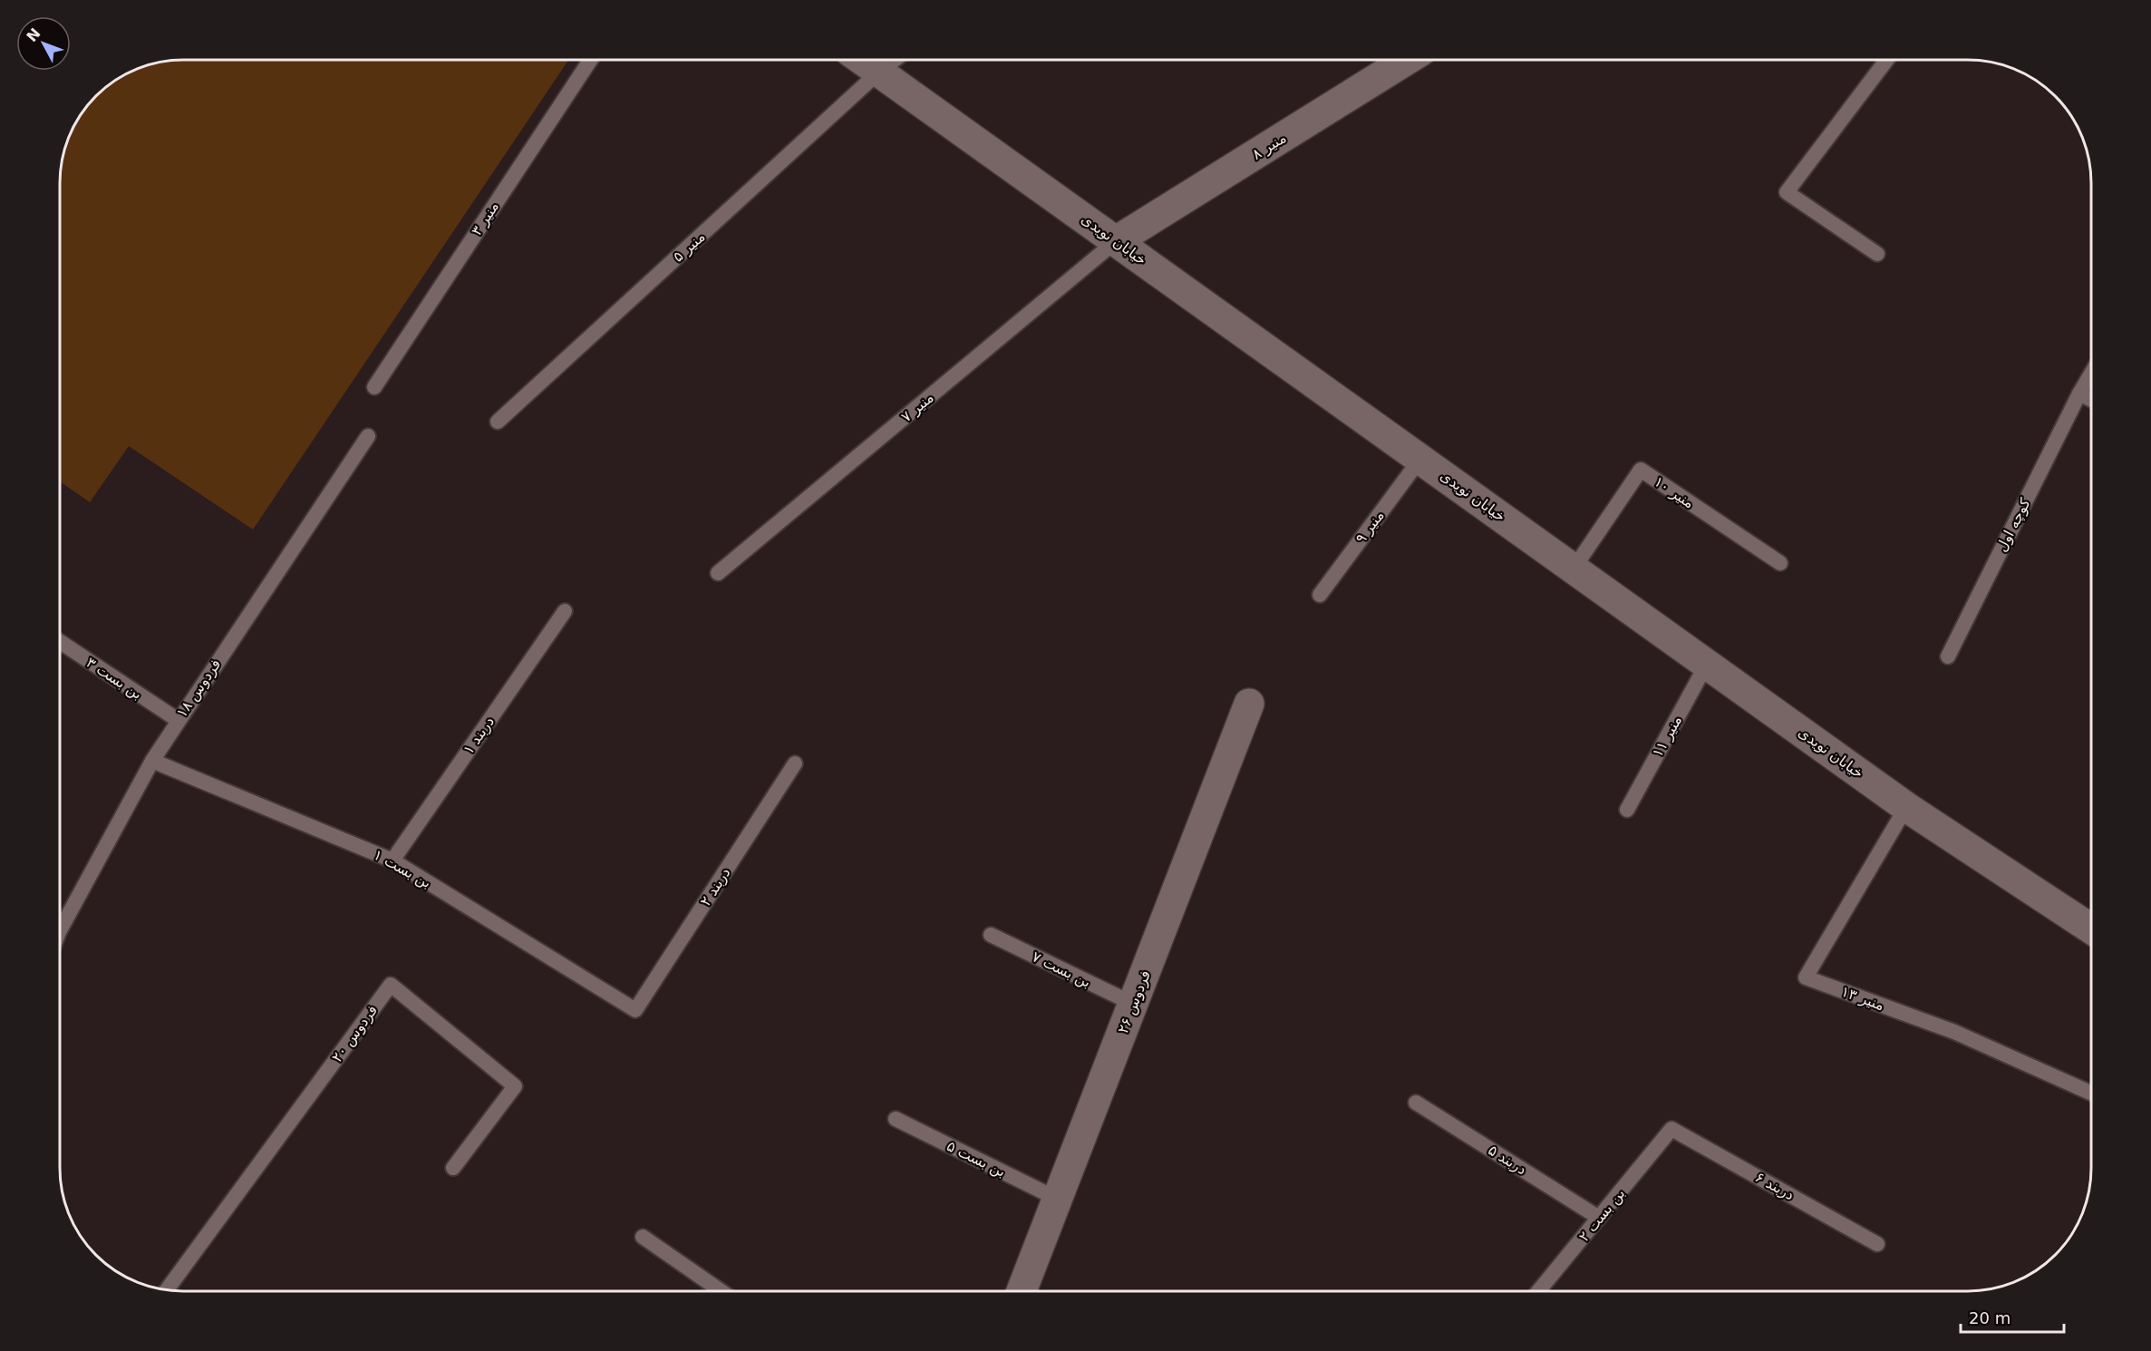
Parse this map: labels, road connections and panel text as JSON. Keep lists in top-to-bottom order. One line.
{"streets":{"street":["منیر ۸","خیابان نویدی","فردوس ۲۶"],"lane":["منیر ۳","منیر ۵","منیر ۷","منیر ۱۰","کوچه اول","منیر ۹","بن بست ۳","فردوس ۱۸","دربند ۱","منیر ۱۱","بن بست ۱","دربند ۲","بن بست ۷","منیر ۱۳","فردوس ۲۰","بن بست ۵","دربند ۵","دربند ۶","بن بست ۲"]},"crossings":[["منیر ۸","خیابان نویدی"],["منیر ۸","منیر ۷"],["خیابان نویدی","منیر ۵"],["خیابان نویدی","منیر ۷"],["خیابان نویدی","منیر ۱۰"],["خیابان نویدی","منیر ۹"],["خیابان نویدی","منیر ۱۱"],["خیابان نویدی","منیر ۱۳"],["بن بست ۳","فردوس ۱۸"],["فردوس ۱۸","بن بست ۱"],["دربند ۱","بن بست ۱"],["بن بست ۱","دربند ۲"],["بن بست ۷","فردوس ۲۶"],["فردوس ۲۶","بن بست ۵"],["دربند ۵","بن بست ۲"],["دربند ۶","بن بست ۲"]],"scale_bar":"20 m","north":"top left"}
